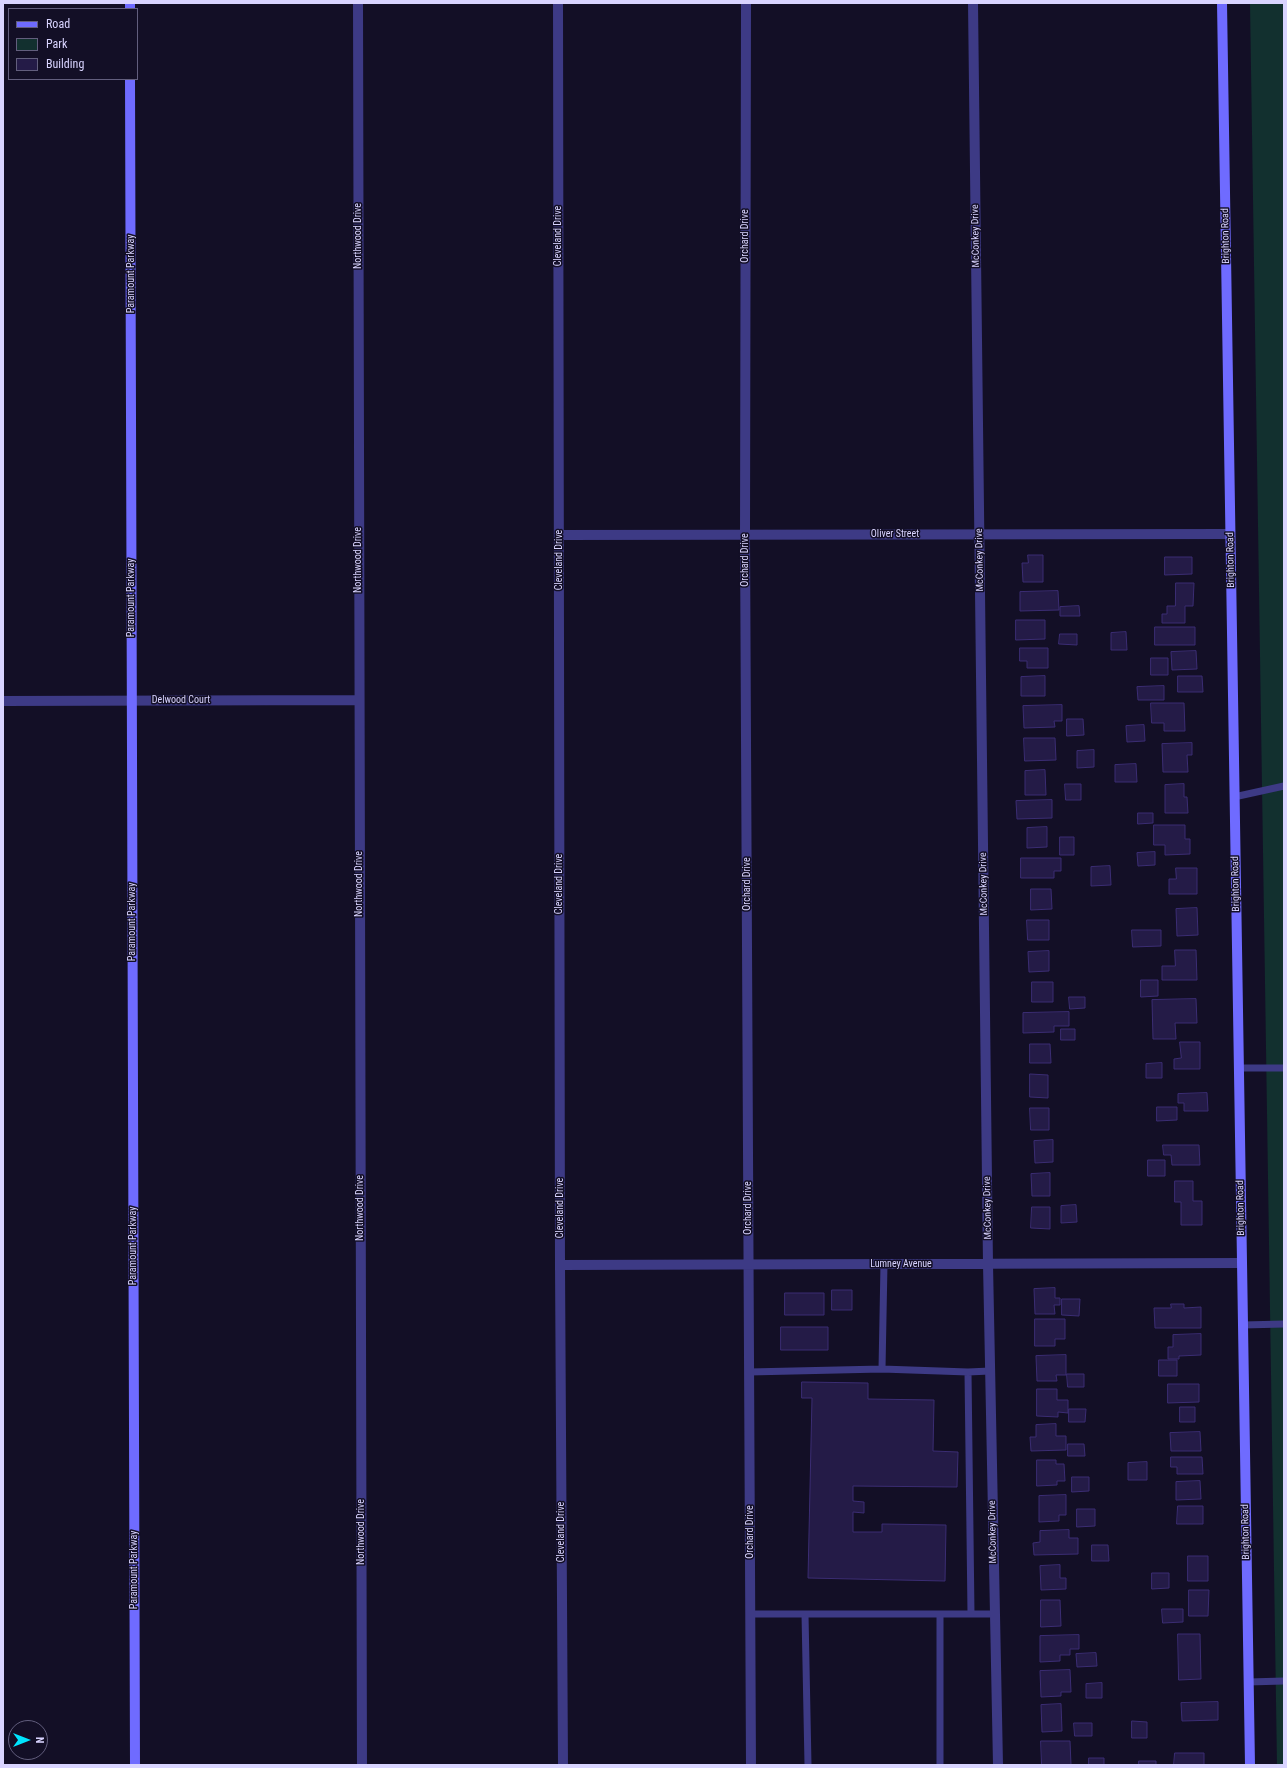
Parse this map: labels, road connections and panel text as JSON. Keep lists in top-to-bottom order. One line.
{"streets":{"street":["Northwood Drive","Cleveland Drive","Orchard Drive","McConkey Drive","Brighton Road","Paramount Parkway","Oliver Street","Delwood Court","Lumney Avenue"]},"crossings":[["Northwood Drive","Delwood Court"],["Cleveland Drive","Oliver Street"],["Cleveland Drive","Lumney Avenue"],["Orchard Drive","Oliver Street"],["Orchard Drive","Lumney Avenue"],["McConkey Drive","Oliver Street"],["McConkey Drive","Lumney Avenue"],["Brighton Road","Oliver Street"],["Brighton Road","Lumney Avenue"],["Paramount Parkway","Delwood Court"]],"legend":["Road","Park","Building"],"north":"right"}
